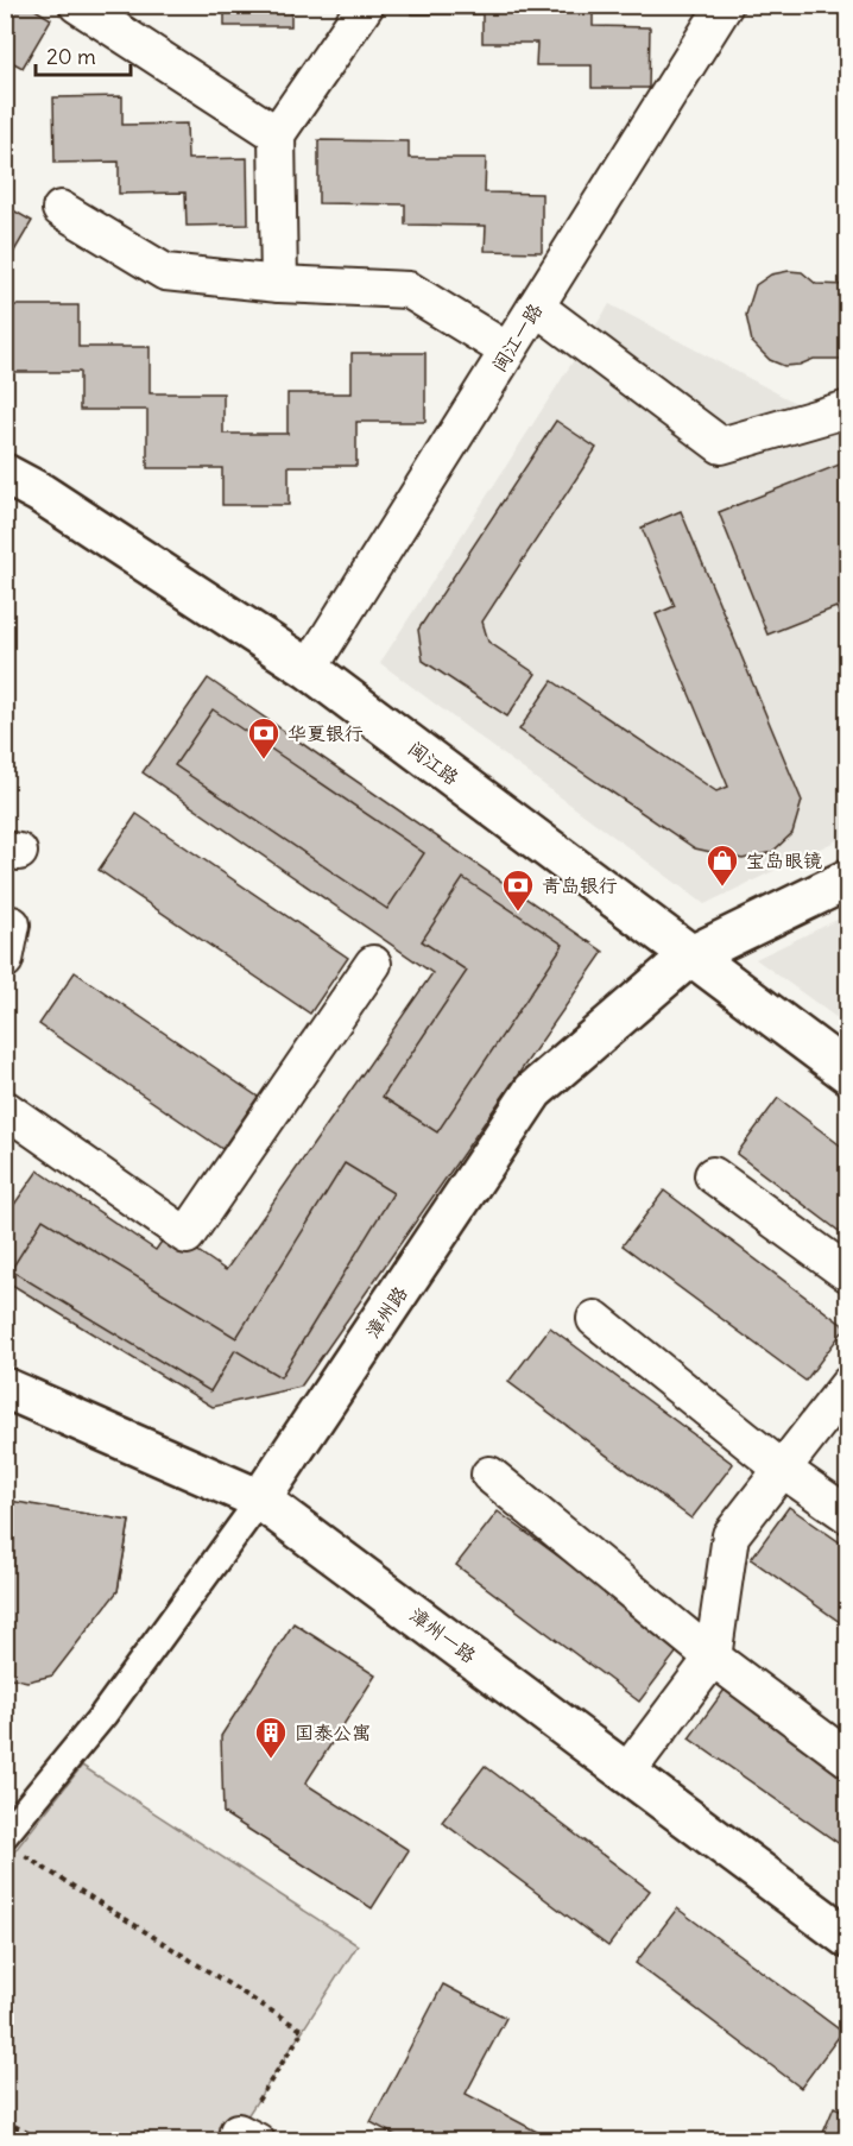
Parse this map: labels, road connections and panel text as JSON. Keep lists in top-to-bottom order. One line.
{"streets":{"street":["闽江一路","闽江路","漳州路","漳州一路"]},"crossings":[["闽江一路","闽江路"],["闽江路","漳州路"],["漳州路","漳州一路"]],"places":{"bank":["华夏银行","青岛银行"],"shop":["宝岛眼镜"],"building":["国泰公寓"]},"scale_bar":"20 m"}
